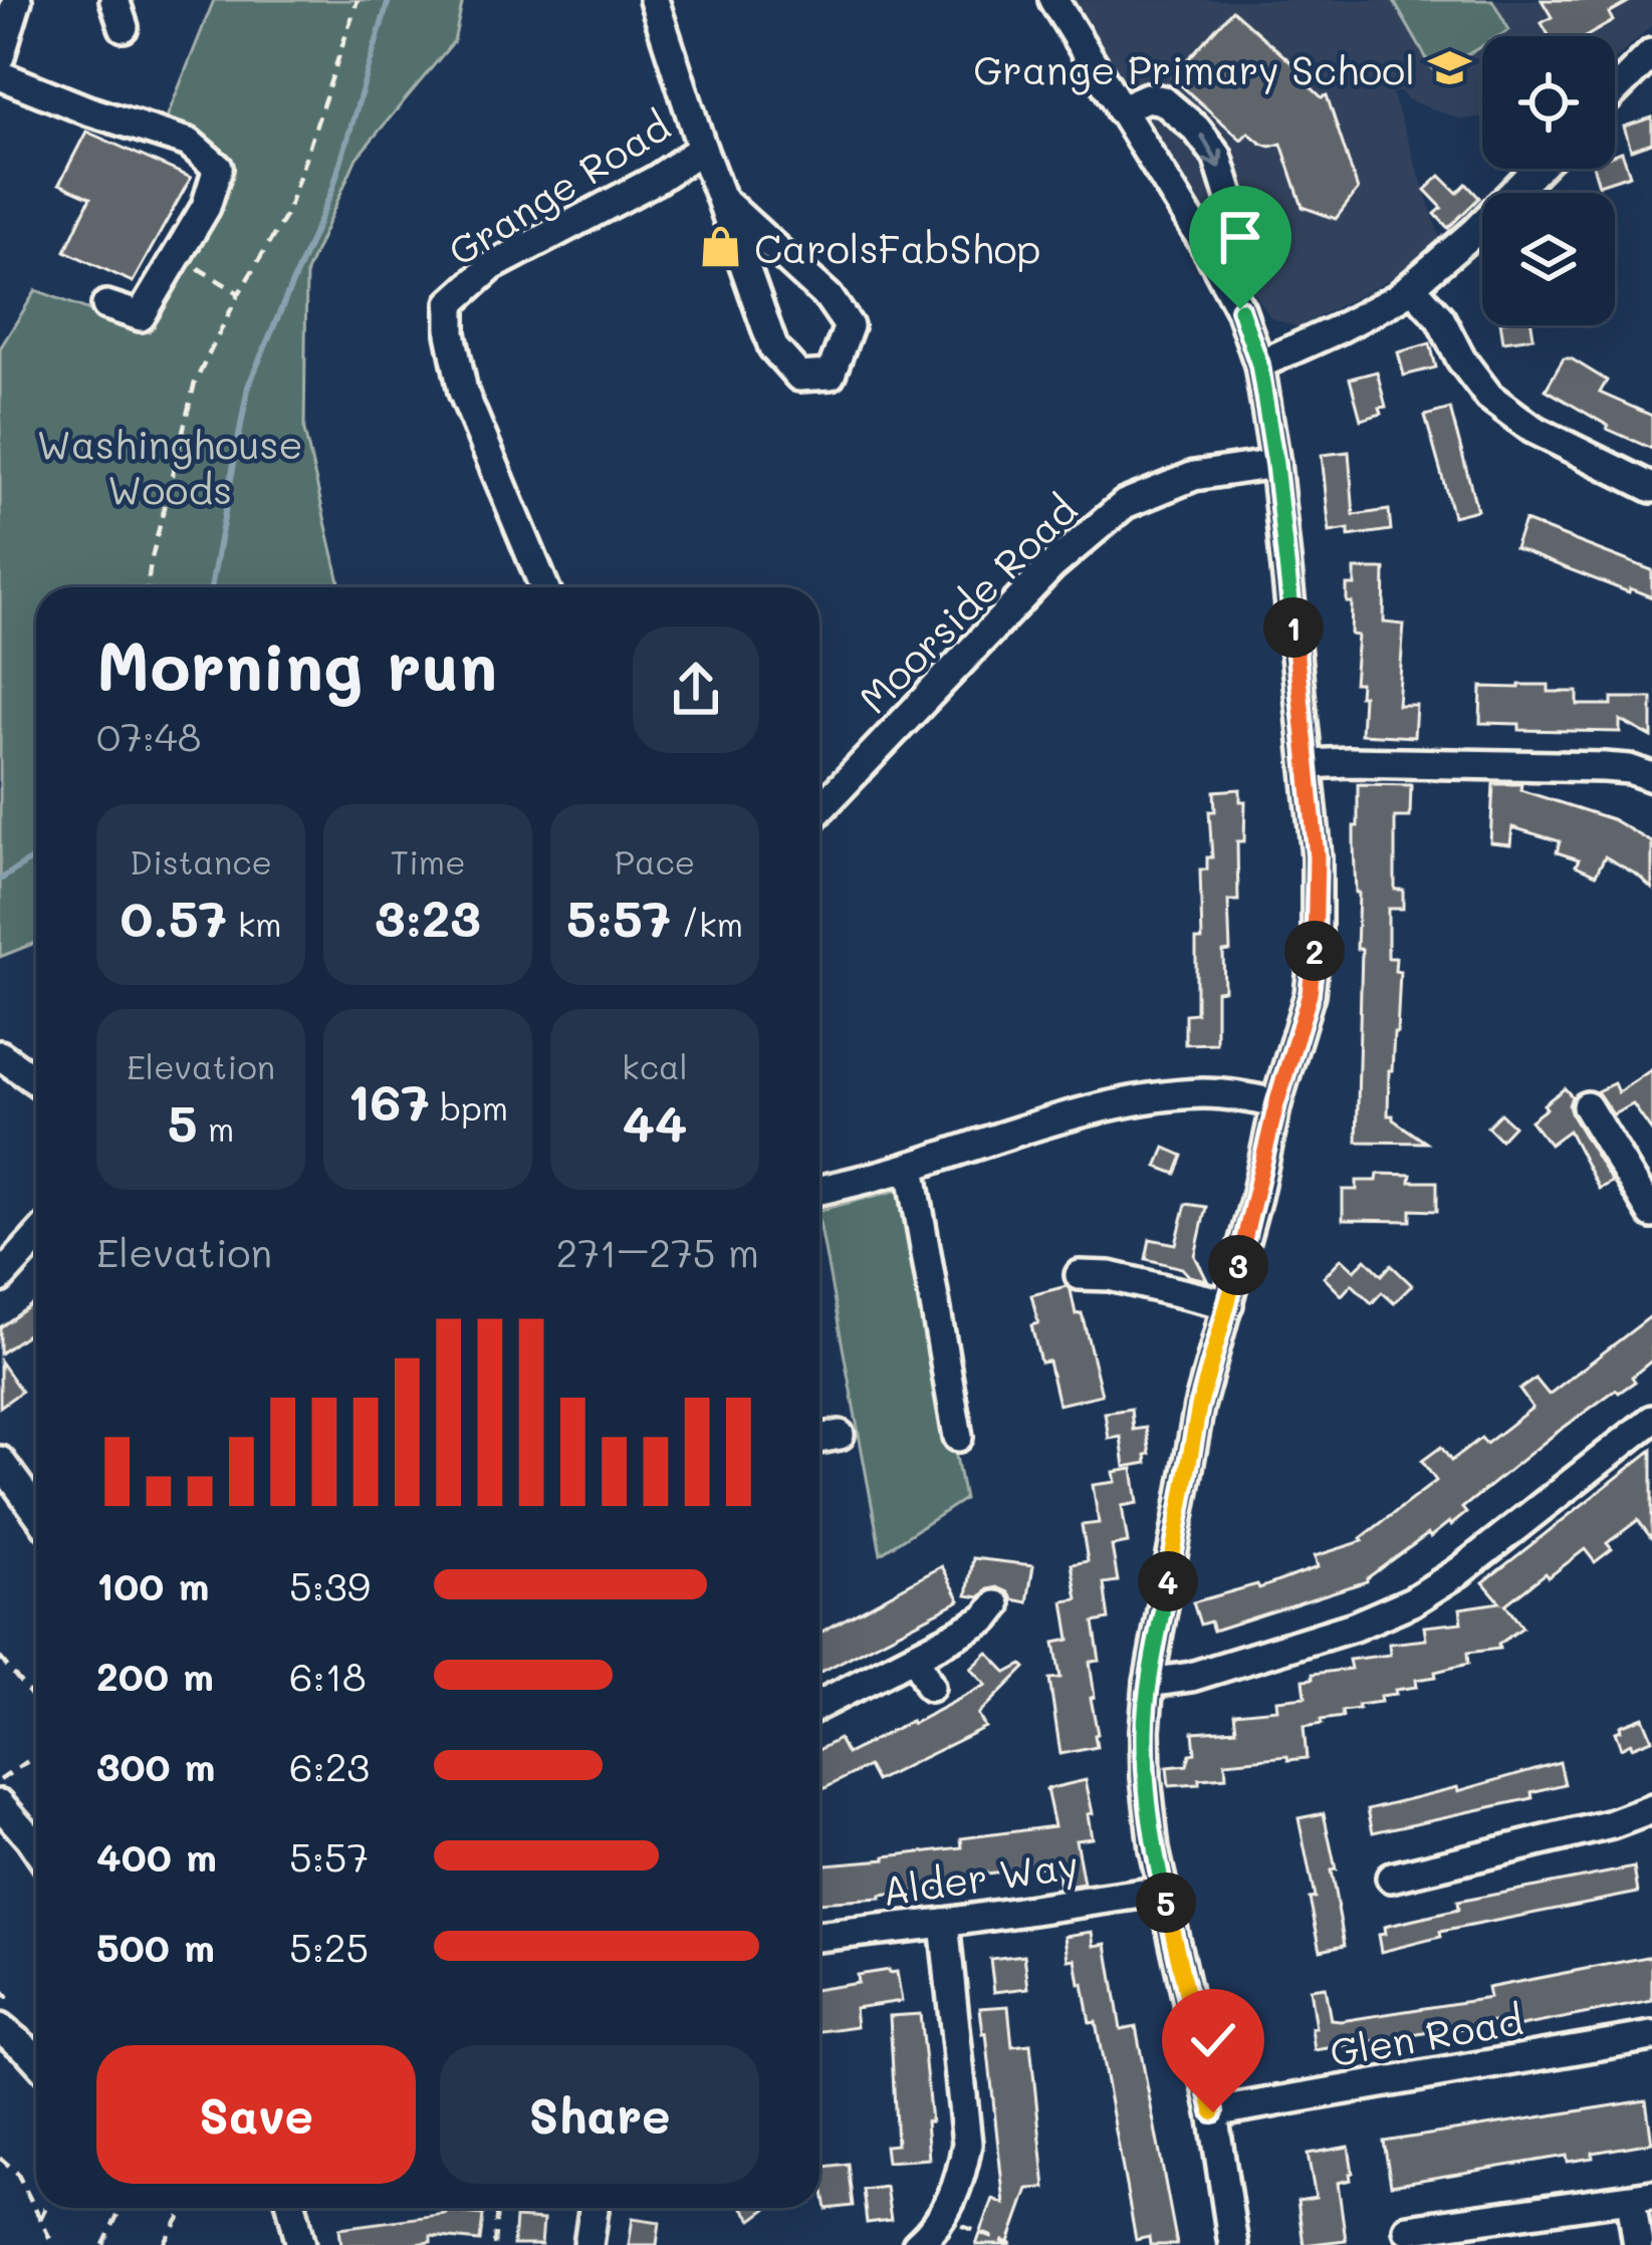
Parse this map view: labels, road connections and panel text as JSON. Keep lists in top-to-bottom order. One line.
{"streets":{"street":["Grange Road","Moorside Road","Alder Way","Glen Road"]},"parks":["Washinghouse Woods"],"places":{"school or university":["Grange Primary School"],"shop":["CarolsFabShop"]},"page":{"heading":["Morning run","07:48"],"pins":["1","2","3","4","5"],"stats":[["Distance","0.57 km"],["Time","3:23"],["Pace","5:57 /km"],["Elevation","5 m"],["167 bpm"],["kcal","44"]],"chart":["Elevation","271–275 m"],"list":[{"name":"100 m","note":"5:39"},{"name":"200 m","note":"6:18"},{"name":"300 m","note":"6:23"},{"name":"400 m","note":"5:57"},{"name":"500 m","note":"5:25"}],"buttons":["Save","Share"]}}
